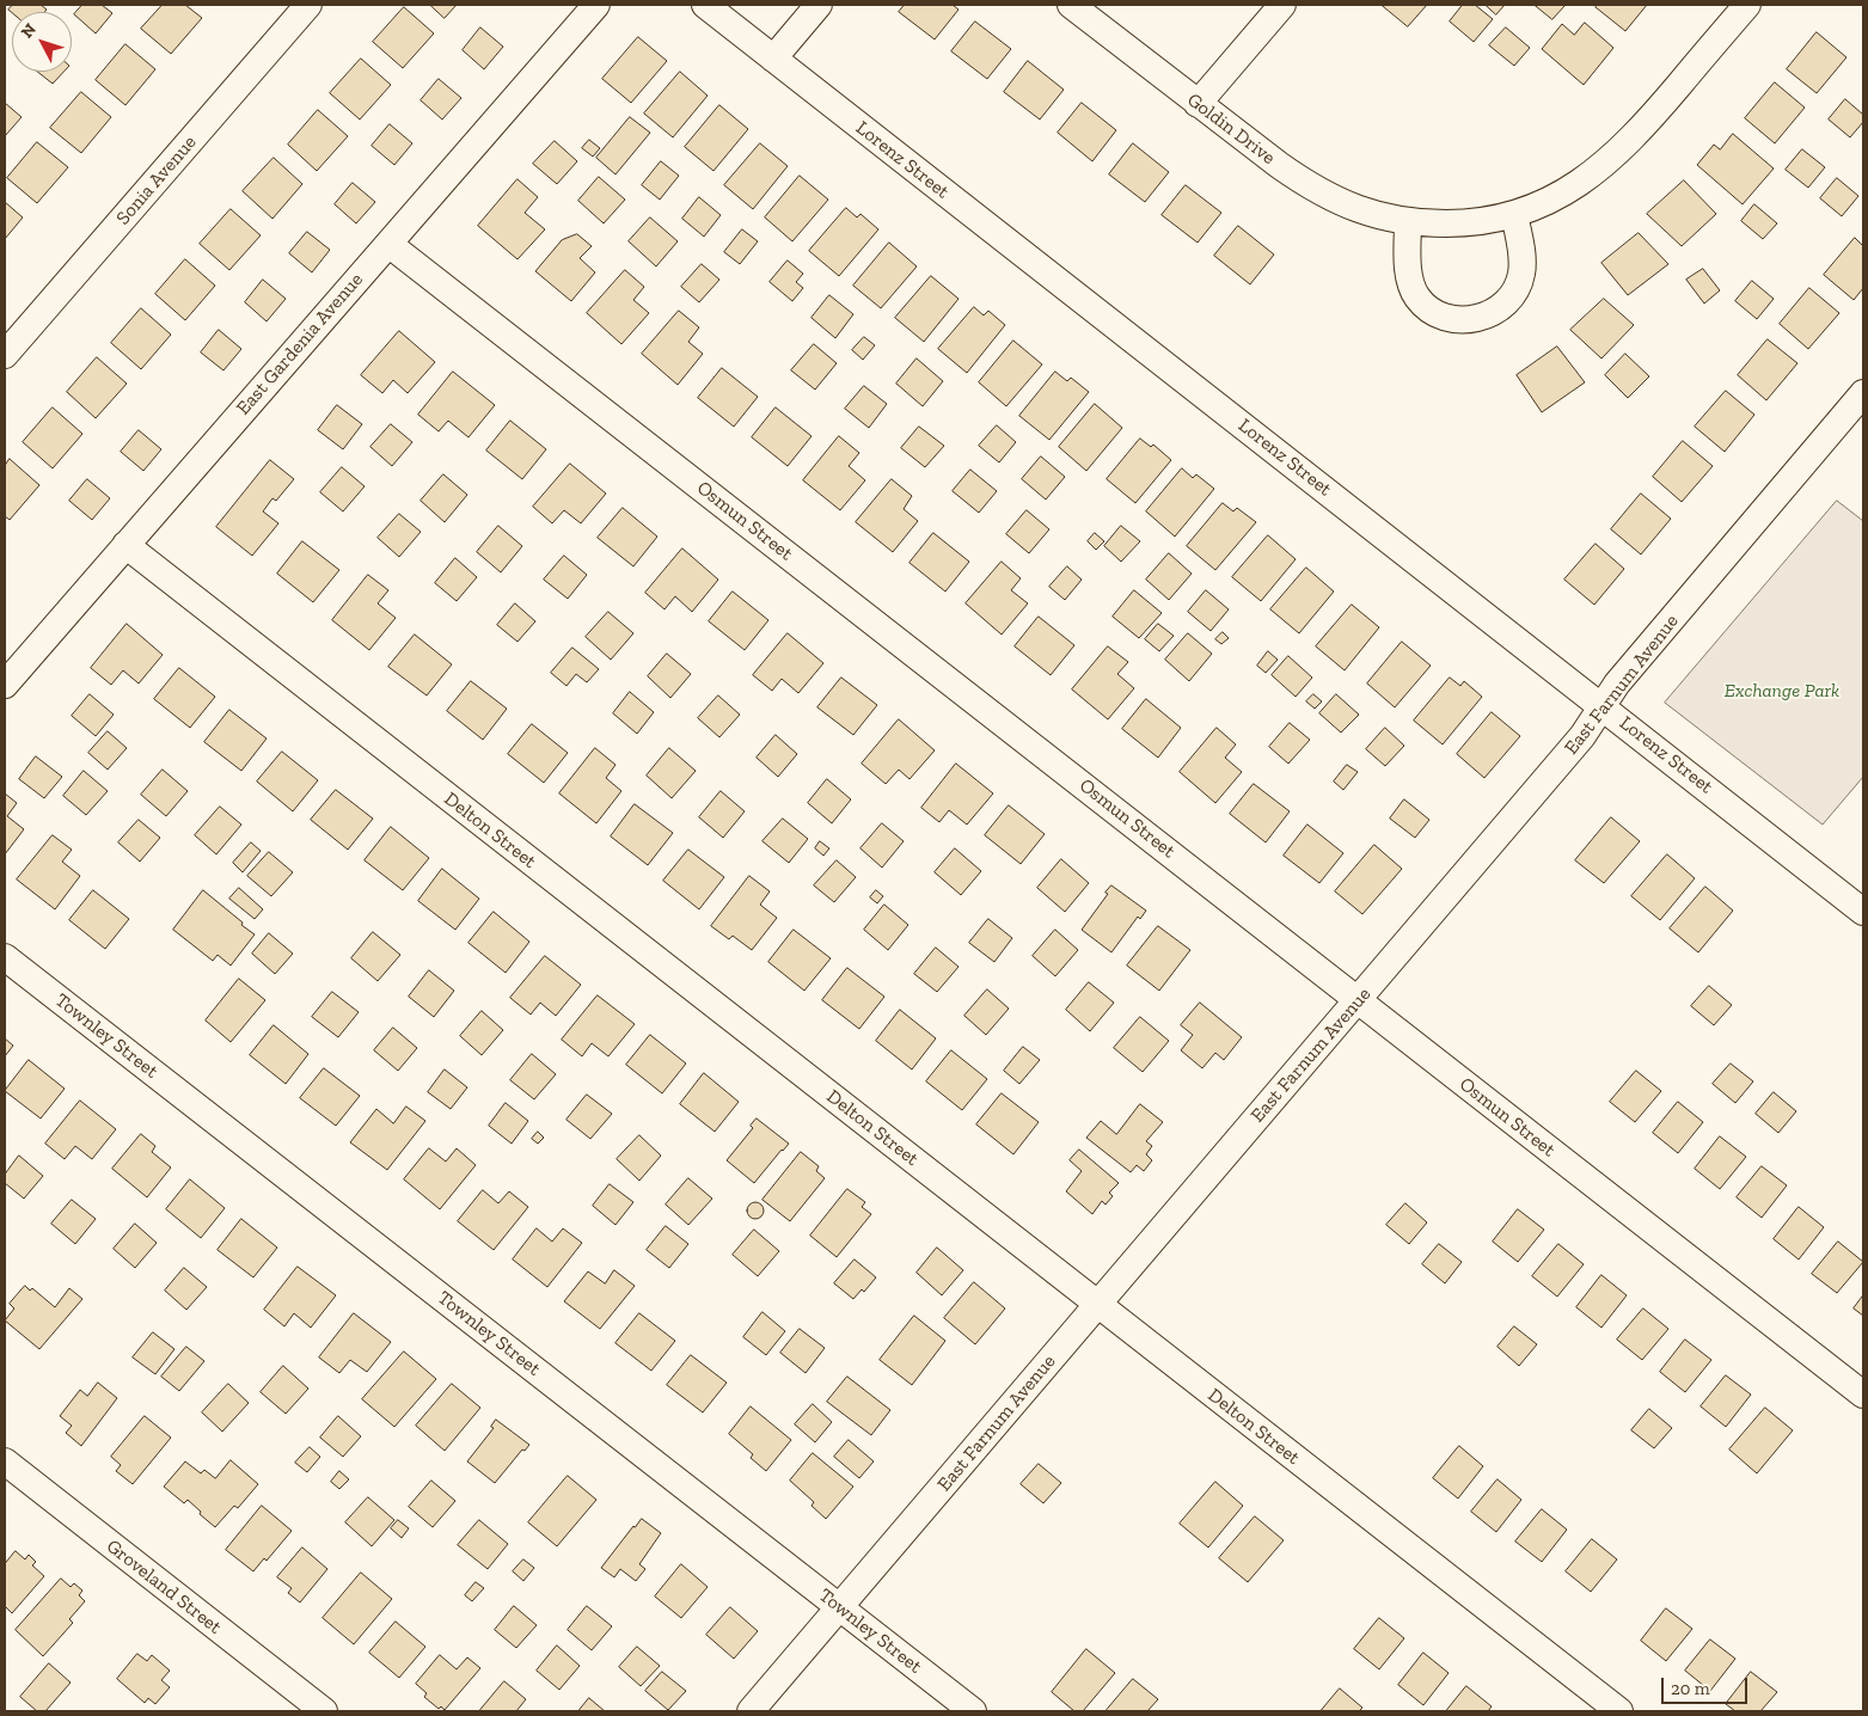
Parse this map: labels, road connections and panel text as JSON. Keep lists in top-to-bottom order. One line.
{"streets":{"street":["Goldin Drive","Lorenz Street","Sonia Avenue","East Gardenia Avenue","Osmun Street","East Farnum Avenue","Delton Street","Townley Street","Groveland Street"]},"crossings":[["Lorenz Street","East Farnum Avenue"],["East Gardenia Avenue","Osmun Street"],["East Gardenia Avenue","Delton Street"],["Osmun Street","East Farnum Avenue"],["East Farnum Avenue","Delton Street"],["East Farnum Avenue","Townley Street"]],"parks":["Exchange Park"],"scale_bar":"20 m","north":"top left"}
